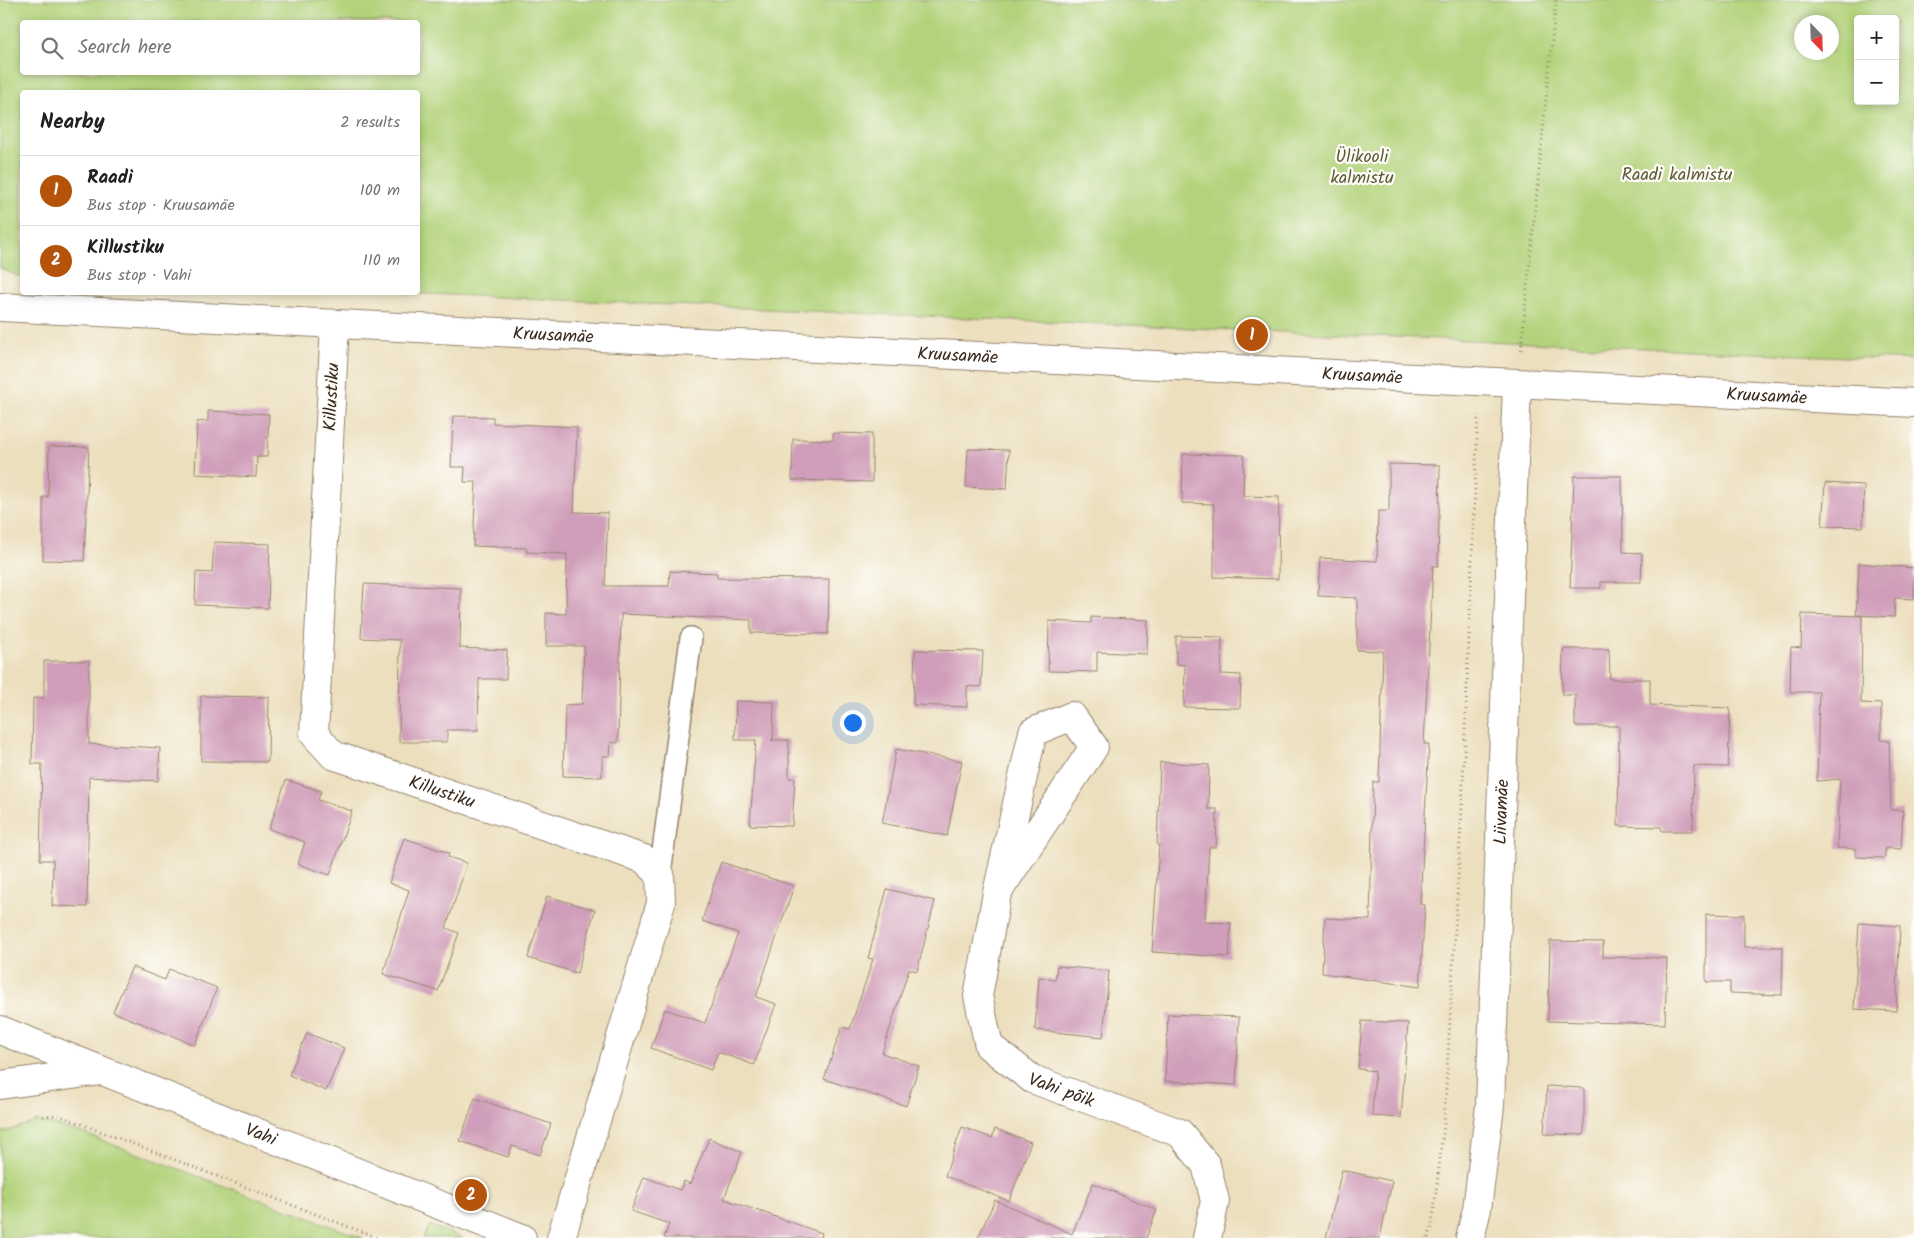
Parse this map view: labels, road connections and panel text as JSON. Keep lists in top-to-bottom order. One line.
{"streets":{"street":["Kruusamäe","Killustiku","Liivamäe","Vahi põik","Vahi"]},"crossings":[["Kruusamäe","Killustiku"],["Kruusamäe","Liivamäe"]],"parks":["Ülikooli kalmistu","Raadi kalmistu"],"north":"bottom right","page":{"map_buttons":["+","−"],"search":"Search here","heading":["Nearby","2 results"],"list":[{"mark":"1","name":"Raadi","note":"Bus stop · Kruusamäe","value":"100 m"},{"mark":"2","name":"Killustiku","note":"Bus stop · Vahi","value":"110 m"}],"pins":["1","2"]}}
